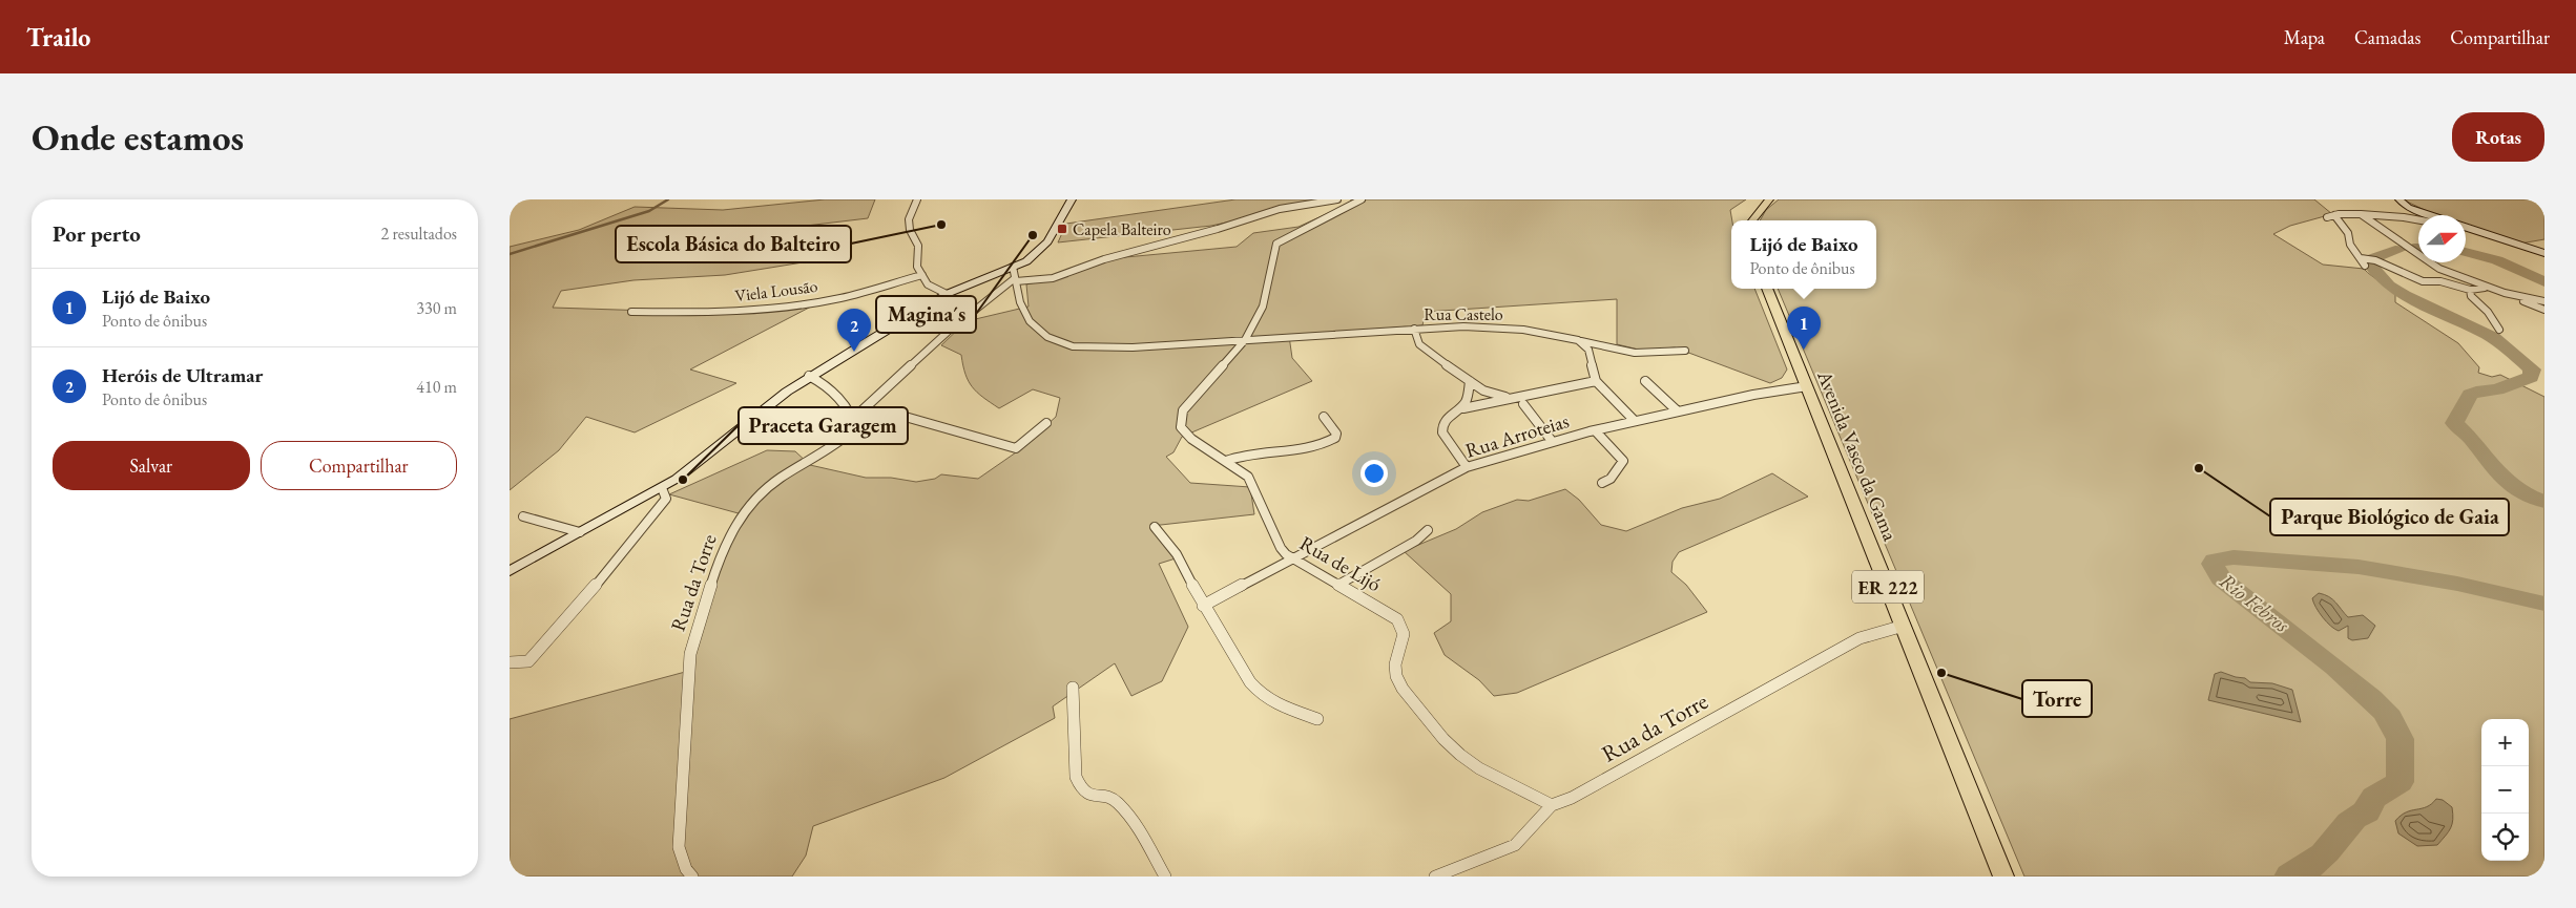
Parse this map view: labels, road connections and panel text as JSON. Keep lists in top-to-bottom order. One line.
{"streets":{"main road":["Avenida Vasco da Gama","ER 222"],"street":["Viela Lousão","Rua Castelo","Rua Arroteias","Rua de Lijó","Rua da Torre"]},"crossings":[["Rua Castelo","Rua de Lijó"],["Rua Arroteias","Avenida Vasco da Gama"],["Rua Arroteias","Rua de Lijó"],["Avenida Vasco da Gama","Rua da Torre"],["Rua de Lijó","Rua da Torre"]],"water":["Rio Febros"],"places":{"other":["Escola Básica do Balteiro","Magina´s","Parque Biológico de Gaia","Praceta Garagem","Torre"],"transit":["Capela Balteiro"]},"north":"right","page":{"header":"Trailo","nav":["Mapa","Camadas","Compartilhar"],"buttons":["Rotas",["Salvar","Compartilhar"]],"title":"Onde estamos","heading":["Por perto","2 resultados"],"popup":["Lijó de Baixo","Ponto de ônibus"],"list":[{"mark":"1","name":"Lijó de Baixo","note":"Ponto de ônibus","value":"330 m"},{"mark":"2","name":"Heróis de Ultramar","note":"Ponto de ônibus","value":"410 m"}],"pins":["1","2"],"map_buttons":["+","−"]}}
